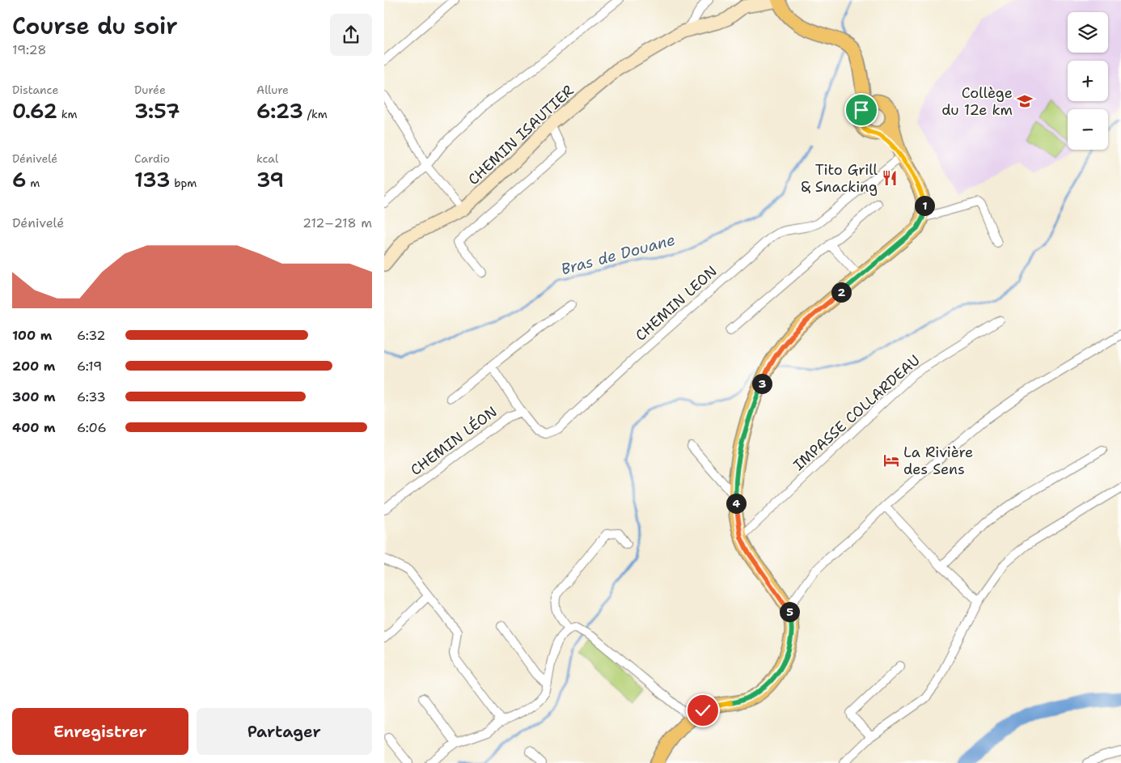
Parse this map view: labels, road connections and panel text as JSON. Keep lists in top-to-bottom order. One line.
{"streets":{"main road":["CHEMIN ISAUTIER"],"street":["CHEMIN LEON","IMPASSE COLLARDEAU","CHEMIN LÉON"]},"crossings":[["CHEMIN LEON","CHEMIN LÉON"]],"water":["Bras de Douane"],"places":{"school or university":["Collège du 12e km"],"restaurant":["Tito Grill & Snacking"],"hotel":["La Rivière des Sens"]},"page":{"heading":["Course du soir","19:28"],"map_buttons":["+","−"],"stats":[["Distance","0.62 km"],["Durée","3:57"],["Allure","6:23 /km"],["Dénivelé","6 m"],["Cardio","133 bpm"],["kcal","39"]],"pins":["1","2","3","4","5"],"chart":["Dénivelé","212–218 m"],"list":[{"name":"100 m","note":"6:32"},{"name":"200 m","note":"6:19"},{"name":"300 m","note":"6:33"},{"name":"400 m","note":"6:06"}],"buttons":["Enregistrer","Partager"]}}
